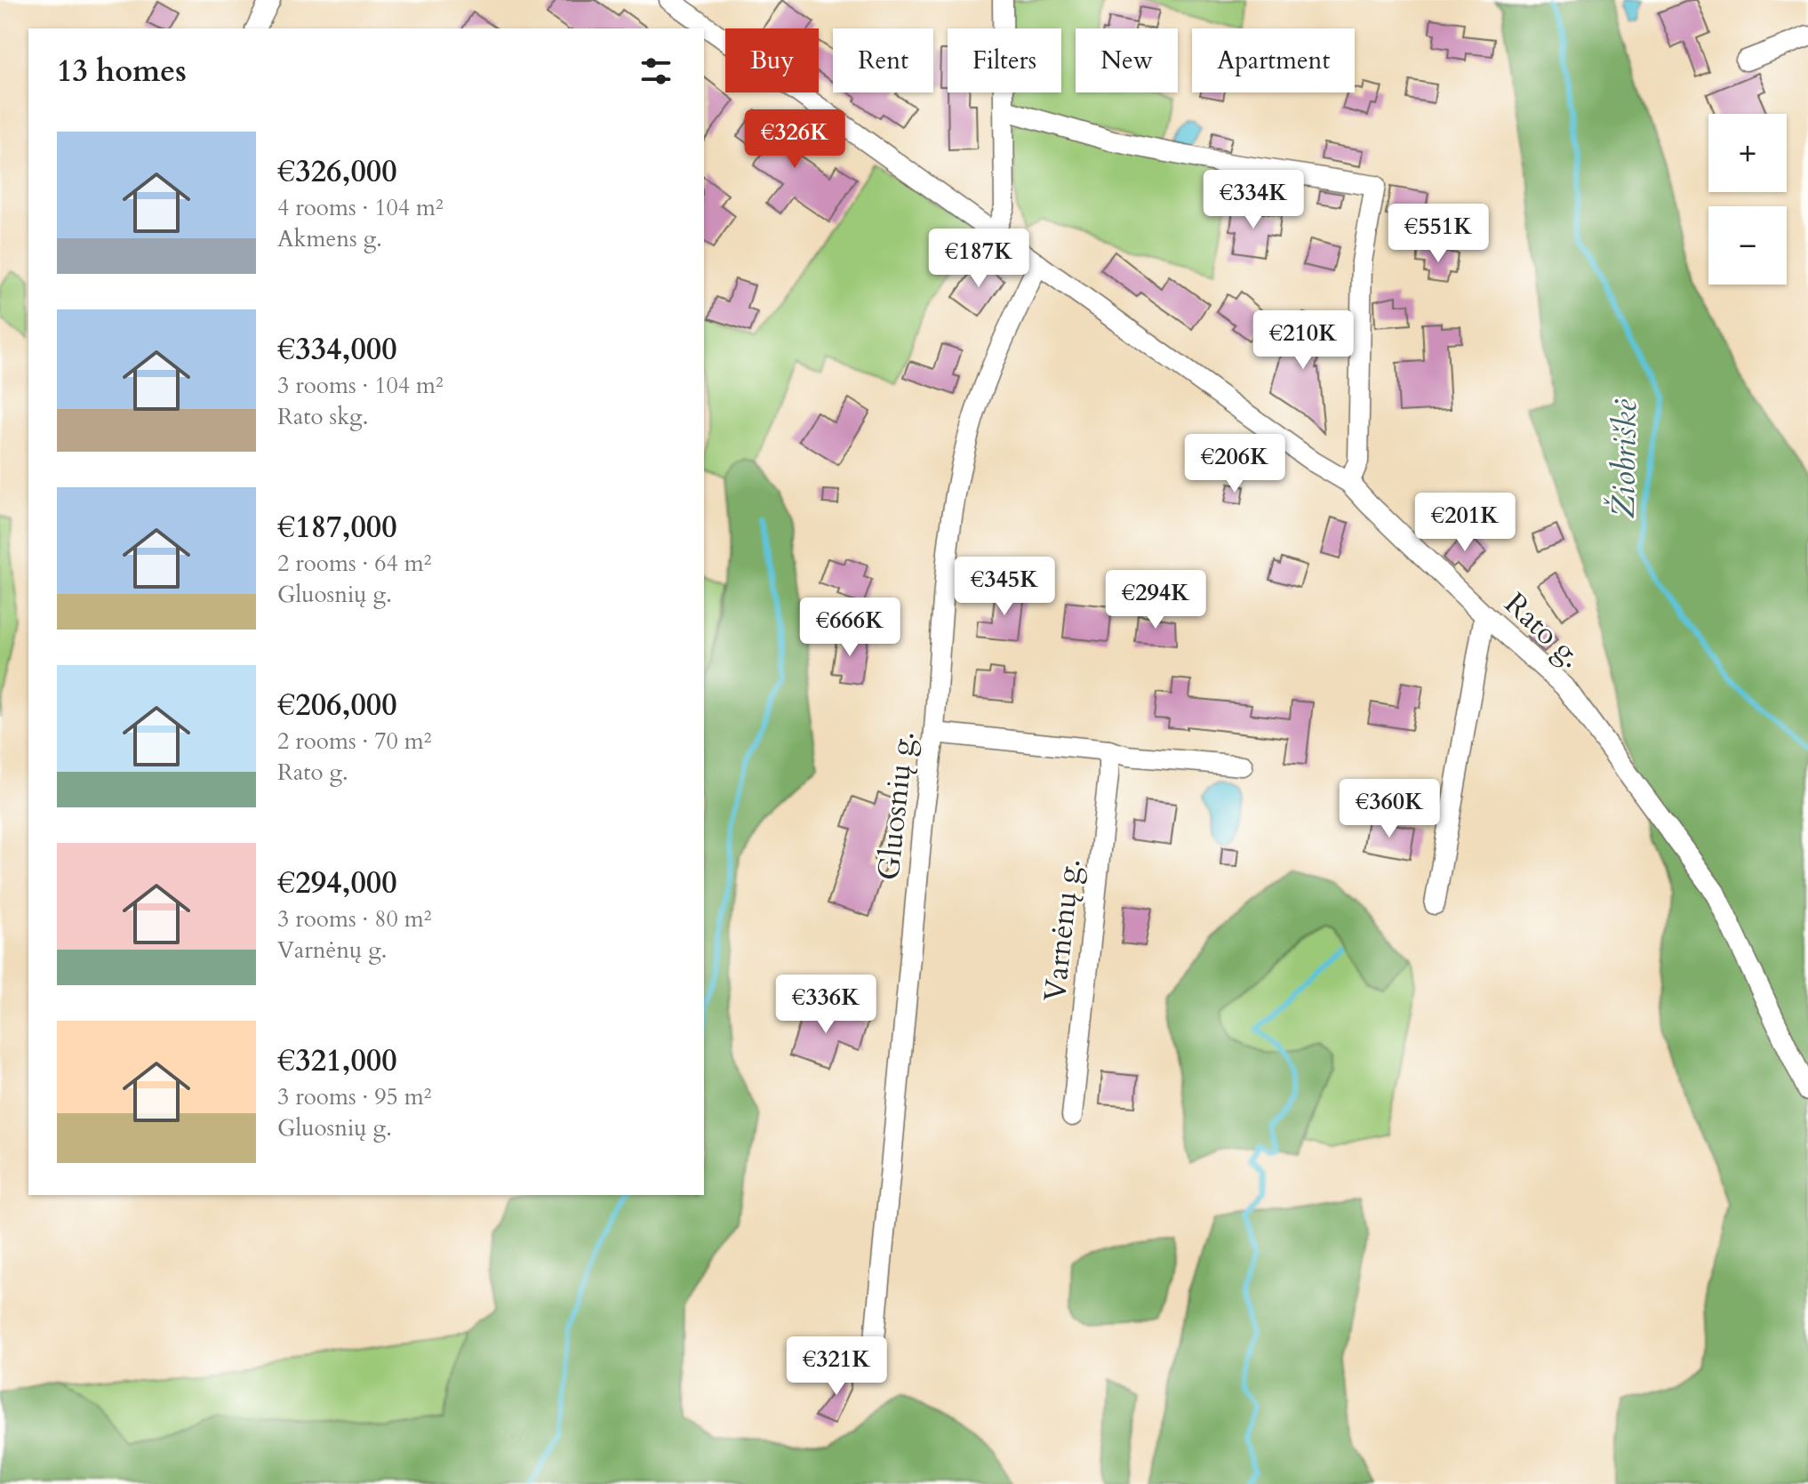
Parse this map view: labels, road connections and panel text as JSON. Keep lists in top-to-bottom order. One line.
{"streets":{"street":["Rato g.","Gluosnių g.","Varnėnų g."]},"crossings":[["Rato g.","Gluosnių g."]],"water":["Žiobriškė"],"page":{"chip":["Buy","Rent","Filters","New","Apartment"],"heading":"13 homes","price":["€326K","€334K","€551K","€187K","€210K","€206K","€201K","€345K","€294K","€666K","€360K","€336K","€321K"],"map_buttons":["+","−"],"list":[{"name":"€326,000","note":"4 rooms · 104 m² · Akmens g."},{"name":"€334,000","note":"3 rooms · 104 m² · Rato skg."},{"name":"€187,000","note":"2 rooms · 64 m² · Gluosnių g."},{"name":"€206,000","note":"2 rooms · 70 m² · Rato g."},{"name":"€294,000","note":"3 rooms · 80 m² · Varnėnų g."},{"name":"€321,000","note":"3 rooms · 95 m² · Gluosnių g."}]}}
